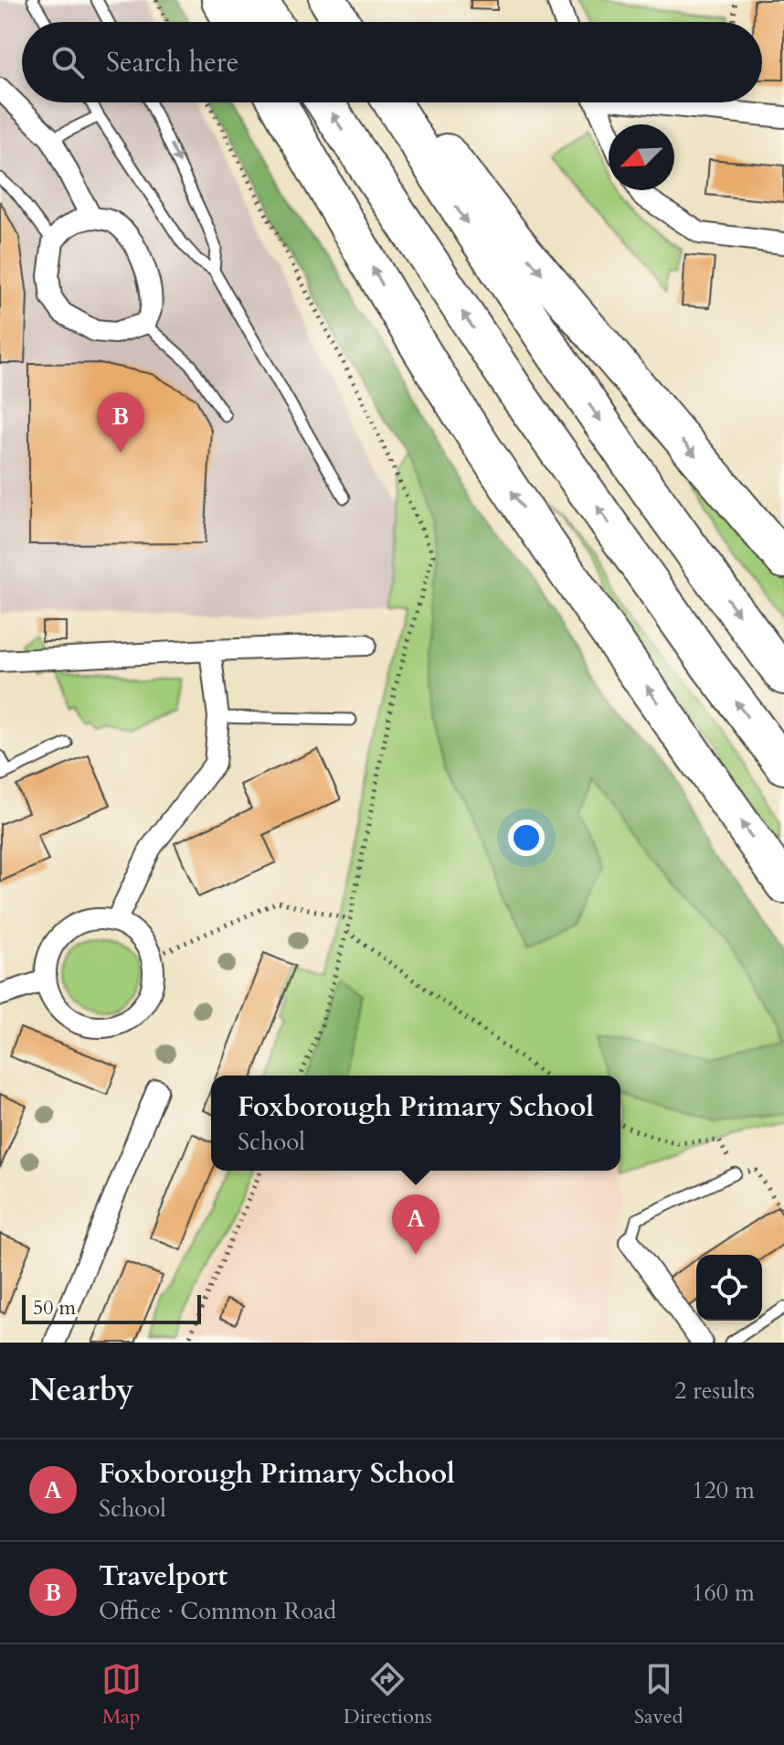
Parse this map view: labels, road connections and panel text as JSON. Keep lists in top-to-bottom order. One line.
{"scale_bar":"50 m","north":"bottom left","page":{"search":"Search here","pins":["B","A"],"popup":["Foxborough Primary School","School"],"scale":"50 m","heading":["Nearby","2 results"],"list":[{"mark":"A","name":"Foxborough Primary School","note":"School","value":"120 m"},{"mark":"B","name":"Travelport","note":"Office · Common Road","value":"160 m"}],"nav":["Map","Directions","Saved"]}}
